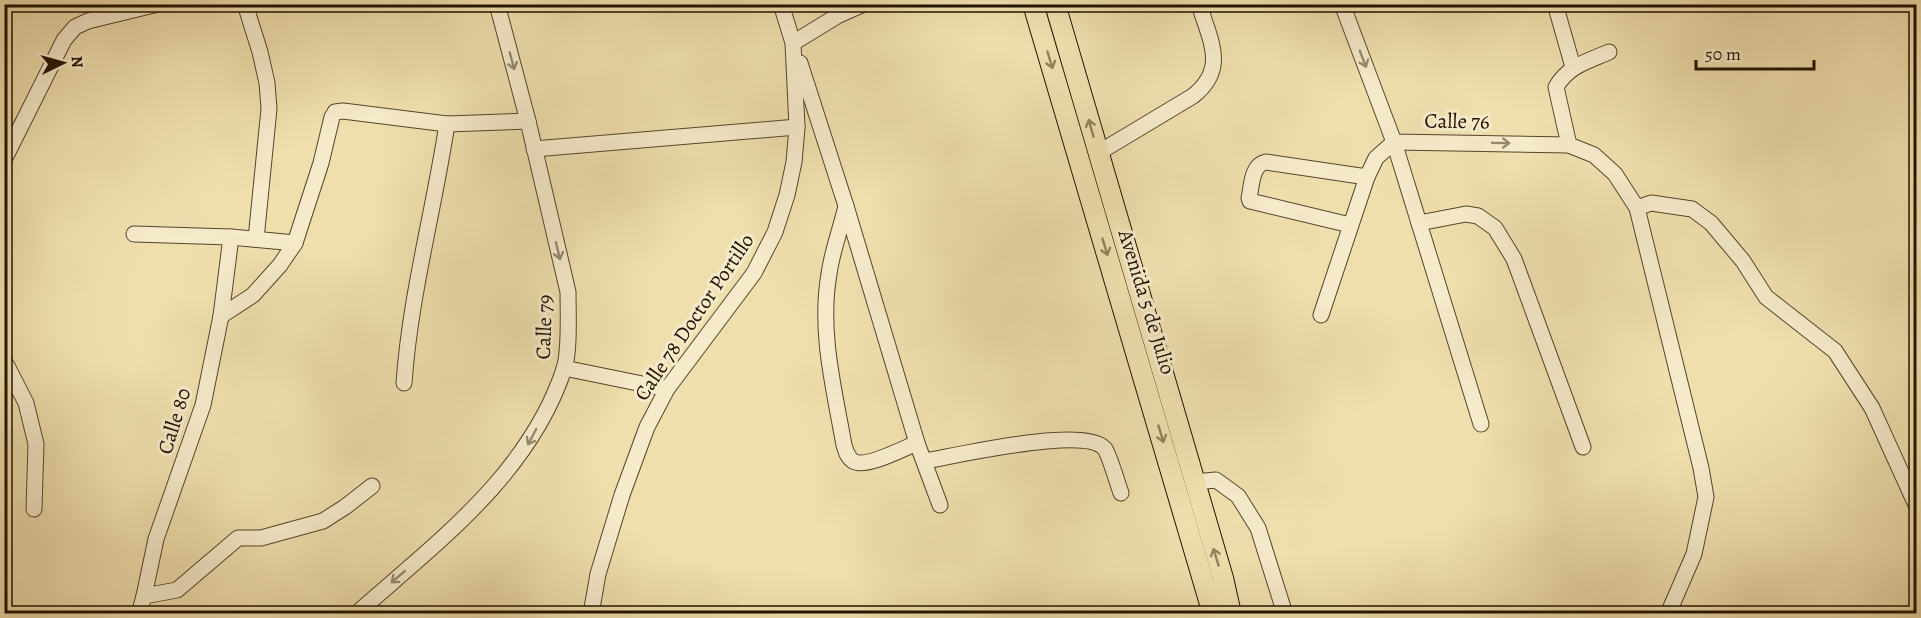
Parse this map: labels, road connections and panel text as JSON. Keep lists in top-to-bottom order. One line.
{"streets":{"main road":["Avenida 5 de Julio"],"street":["Calle 76","Calle 78 Doctor Portillo","Calle 79","Calle 80"]},"one_way":["Calle 79"],"scale_bar":"50 m","north":"right"}
